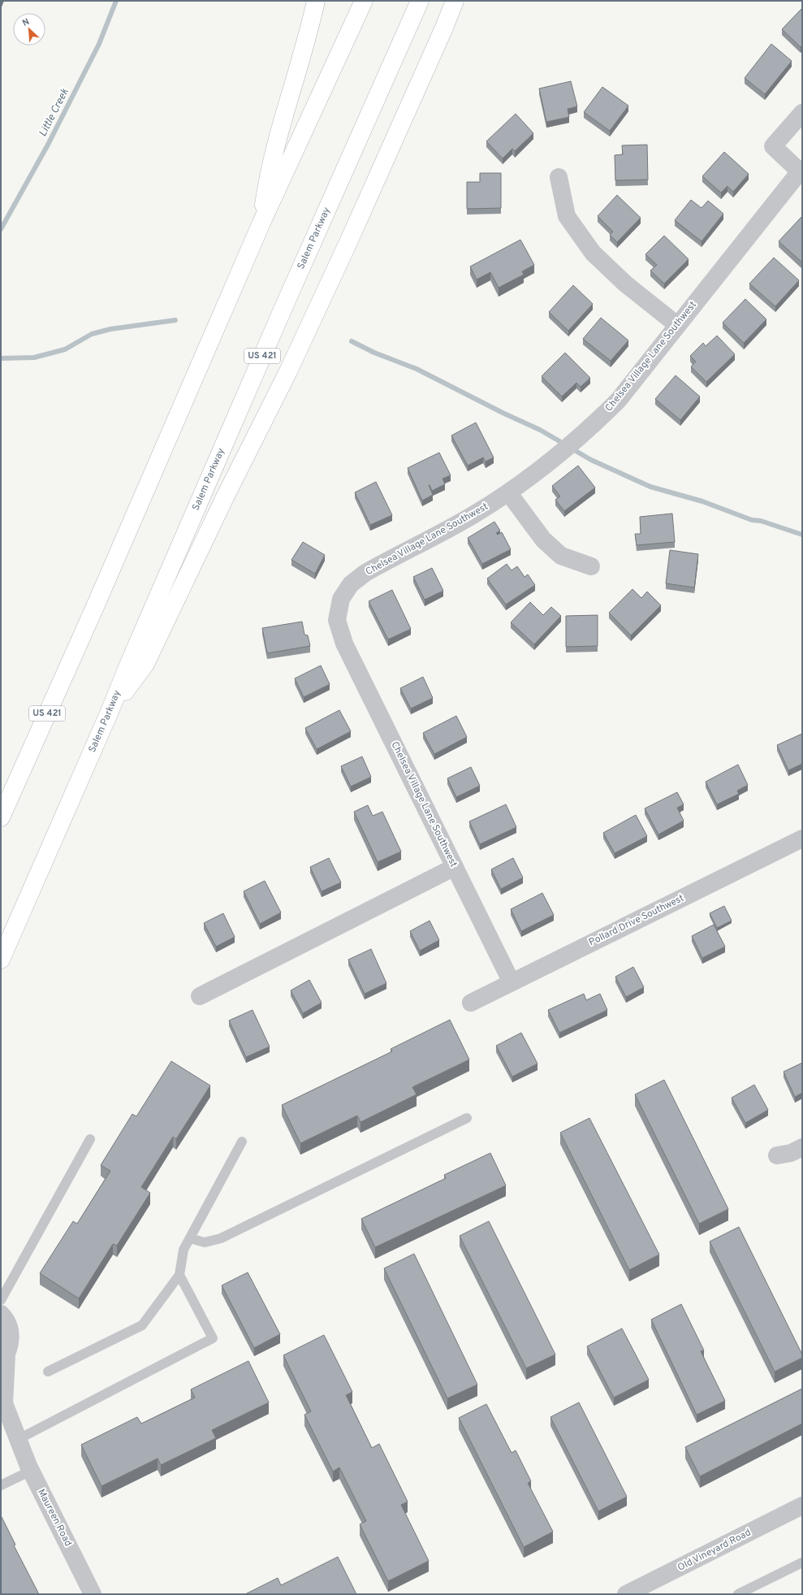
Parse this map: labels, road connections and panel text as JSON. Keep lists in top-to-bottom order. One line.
{"streets":{"highway":["Salem Parkway","US 421"],"street":["Chelsea Village Lane Southwest","Pollard Drive Southwest","Maureen Road","Old Vineyard Road"]},"crossings":[["Chelsea Village Lane Southwest","Pollard Drive Southwest"]],"water":["Little Creek"],"north":"top left"}
